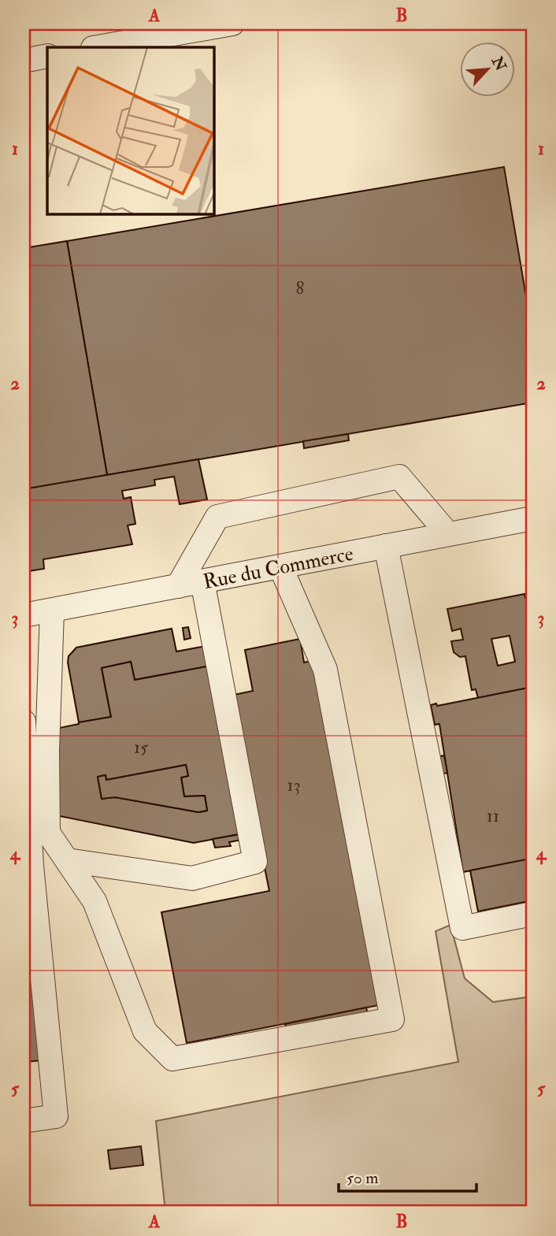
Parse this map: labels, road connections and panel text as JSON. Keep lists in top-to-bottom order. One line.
{"streets":{"street":["Rue du Commerce"]},"house_numbers":["8","15","13","11"],"scale_bar":"50 m","north":"top right","grid":{"columns":["A","B"],"rows":["1","2","3","4","5"]}}
